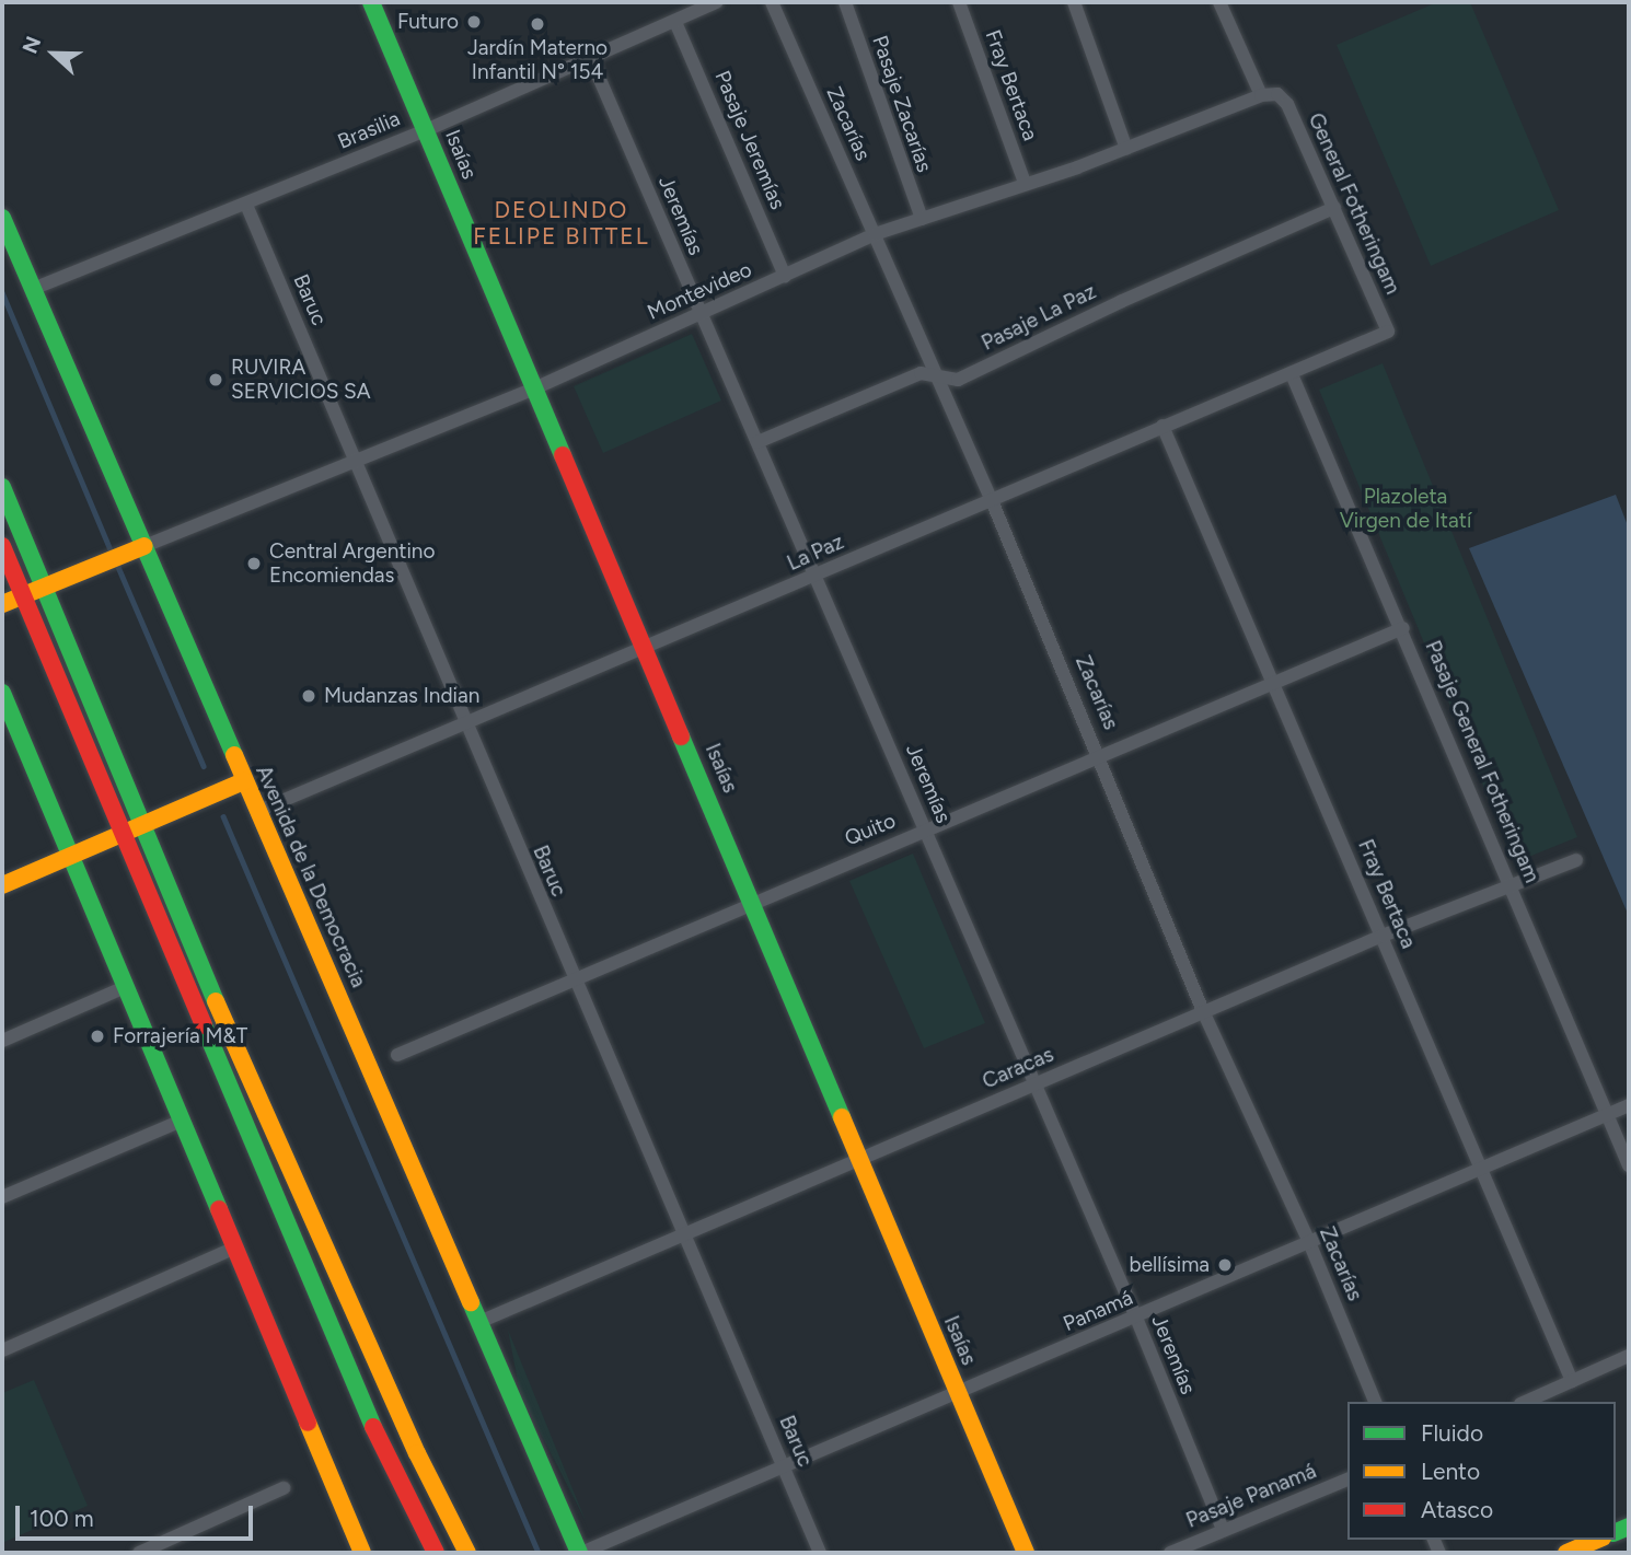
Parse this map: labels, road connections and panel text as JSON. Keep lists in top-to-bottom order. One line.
{"streets":{"main road":["Isaías","Avenida de la Democracia"],"street":["Fray Bertaca","Pasaje Zacarías","Zacarías","Brasilia","Pasaje Jeremías","General Fotheringam","Jeremías","Montevideo","Baruc","Pasaje La Paz","La Paz","Pasaje General Fotheringam","Quito","Caracas","Panamá","Pasaje Panamá"]},"crossings":[["Fray Bertaca","Montevideo"],["Fray Bertaca","La Paz"],["Fray Bertaca","Quito"],["Fray Bertaca","Caracas"],["Fray Bertaca","Panamá"],["Pasaje Zacarías","Montevideo"],["Zacarías","Montevideo"],["Zacarías","Pasaje La Paz"],["Zacarías","La Paz"],["Zacarías","Quito"],["Zacarías","Caracas"],["Zacarías","Panamá"],["Brasilia","Pasaje Jeremías"],["Brasilia","Isaías"],["Brasilia","Jeremías"],["Brasilia","Baruc"],["Brasilia","Avenida de la Democracia"],["Pasaje Jeremías","Montevideo"],["Isaías","Montevideo"],["Isaías","La Paz"],["Isaías","Quito"],["Isaías","Caracas"],["Isaías","Panamá"],["General Fotheringam","Montevideo"],["General Fotheringam","Pasaje La Paz"],["General Fotheringam","La Paz"],["Jeremías","Montevideo"],["Jeremías","Pasaje La Paz"],["Jeremías","La Paz"],["Jeremías","Quito"],["Jeremías","Caracas"],["Jeremías","Panamá"],["Jeremías","Pasaje Panamá"],["Montevideo","Baruc"],["Montevideo","Avenida de la Democracia"],["Baruc","La Paz"],["Baruc","Quito"],["Baruc","Caracas"],["Baruc","Panamá"],["La Paz","Pasaje General Fotheringam"],["La Paz","Avenida de la Democracia"],["Pasaje General Fotheringam","Quito"],["Pasaje General Fotheringam","Caracas"],["Pasaje General Fotheringam","Panamá"],["Avenida de la Democracia","Caracas"],["Avenida de la Democracia","Panamá"]],"districts":["DEOLINDO FELIPE BITTEL"],"parks":["Plazoleta Virgen de Itatí"],"places":["Futuro","Jardín Materno Infantil N° 154","RUVIRA SERVICIOS SA","Central Argentino Encomiendas","Mudanzas Indian","Forrajería M&T","bellísima"],"legend":["Fluido","Lento","Atasco"],"scale_bar":"100 m","north":"left"}
